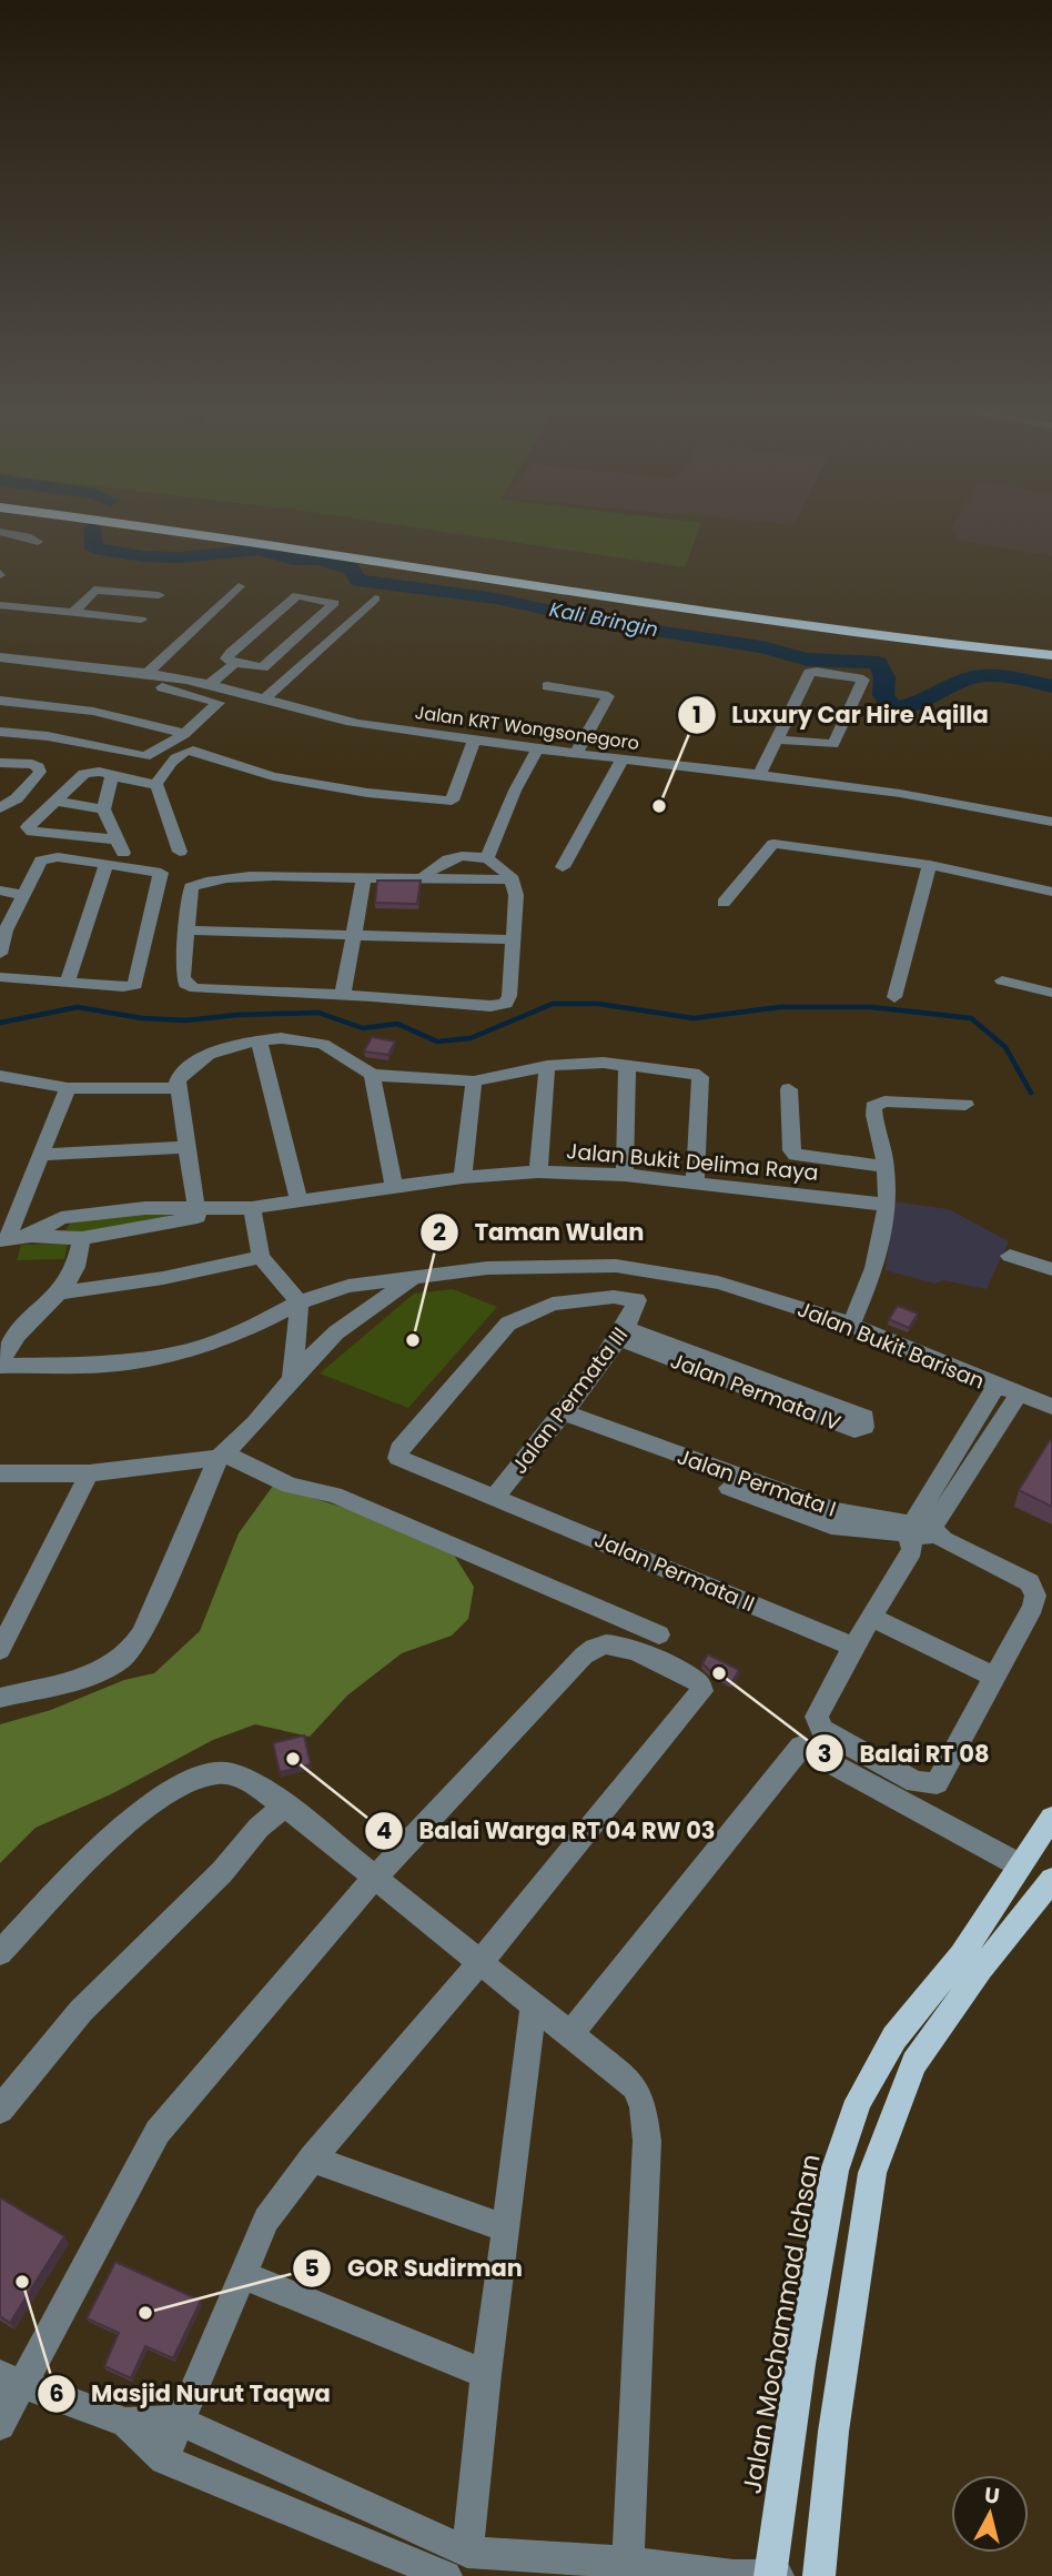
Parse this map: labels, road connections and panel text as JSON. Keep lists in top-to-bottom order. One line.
{"streets":{"main road":["Jalan Mochammad Ichsan"],"street":["Jalan KRT Wongsonegoro","Jalan Bukit Delima Raya","Jalan Bukit Barisan","Jalan Permata IV","Jalan Permata III","Jalan Permata I","Jalan Permata II"]},"crossings":[["Jalan Permata IV","Jalan Permata III"],["Jalan Permata III","Jalan Permata I"],["Jalan Permata III","Jalan Permata II"]],"water":["Kali Bringin"],"places":["Luxury Car Hire Aqilla","Taman Wulan","Balai RT 08","Balai Warga RT 04 RW 03","Masjid Nurut Taqwa","GOR Sudirman"],"north":"top"}
